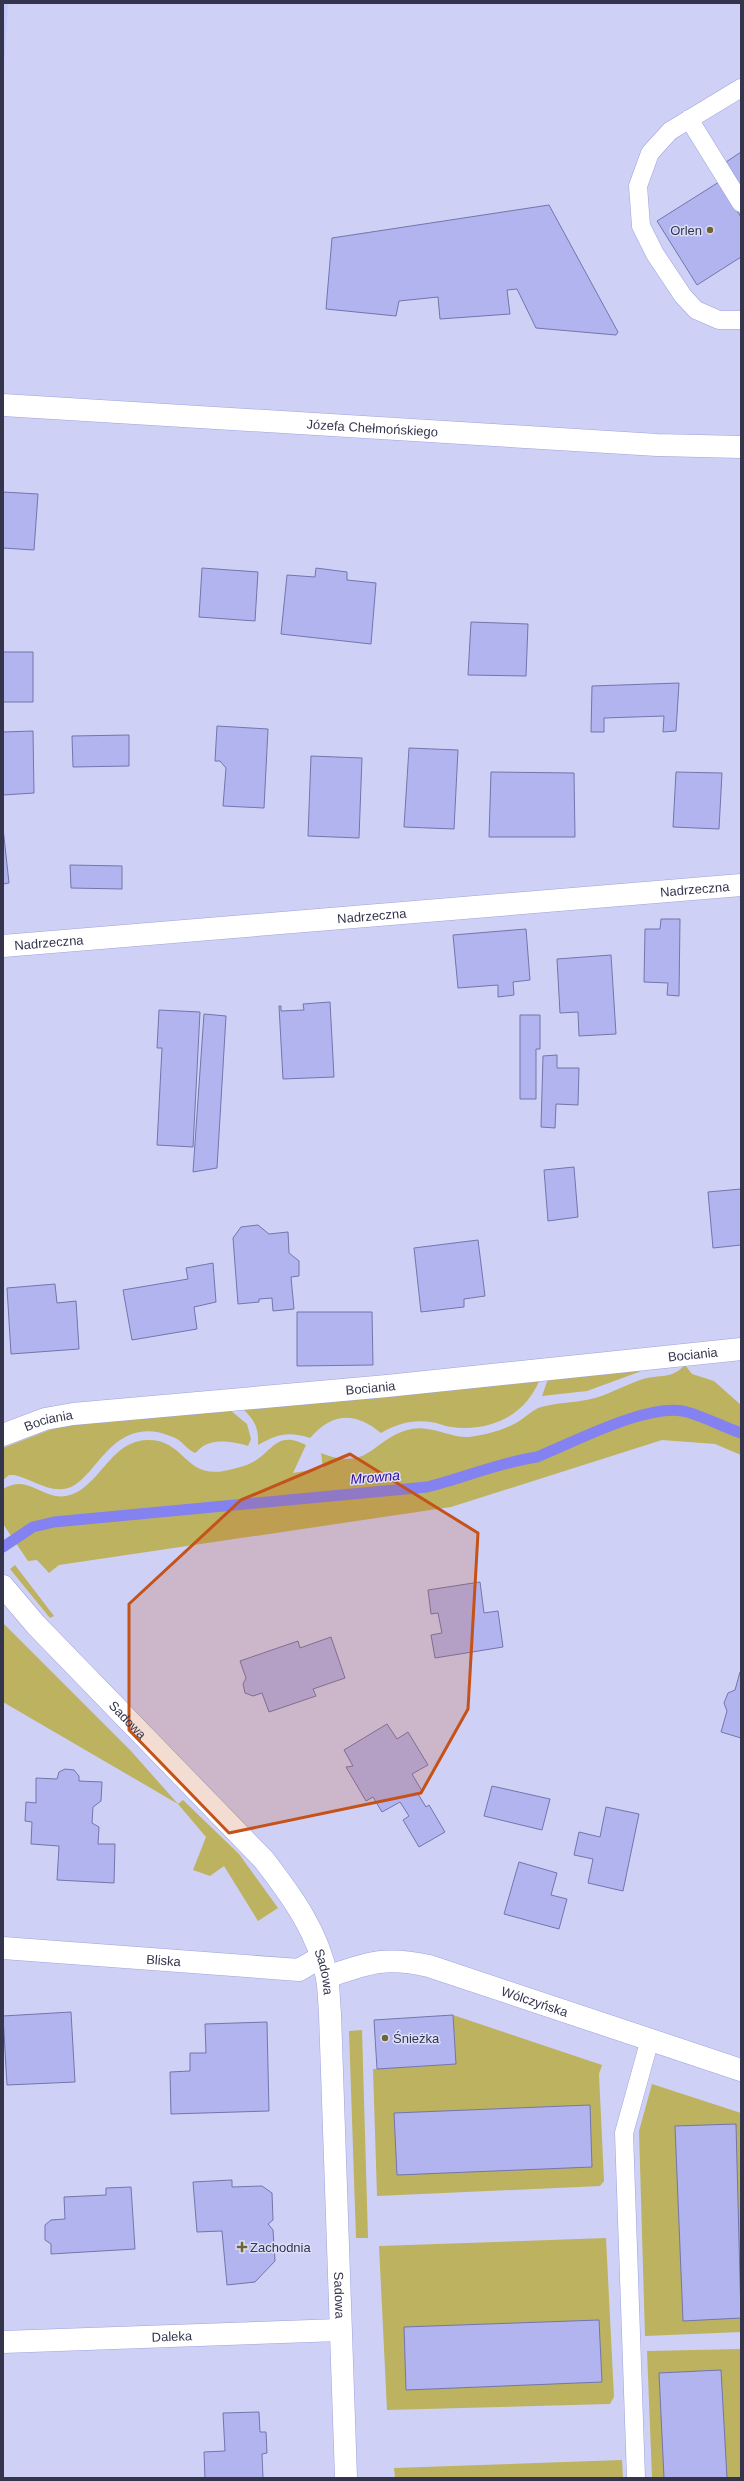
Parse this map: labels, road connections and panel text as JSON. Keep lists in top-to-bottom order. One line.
{"streets":{"street":["Józefa Chełmońskiego","Nadrzeczna","Bociania","Sadowa","Bliska","Wólczyńska","Daleka"]},"crossings":[["Sadowa","Bliska"],["Sadowa","Wólczyńska"],["Sadowa","Daleka"],["Bliska","Wólczyńska"]],"water":["Mrowna"],"places":{"other":["Orlen","Śnieżka"],"health":["Zachodnia"]}}
